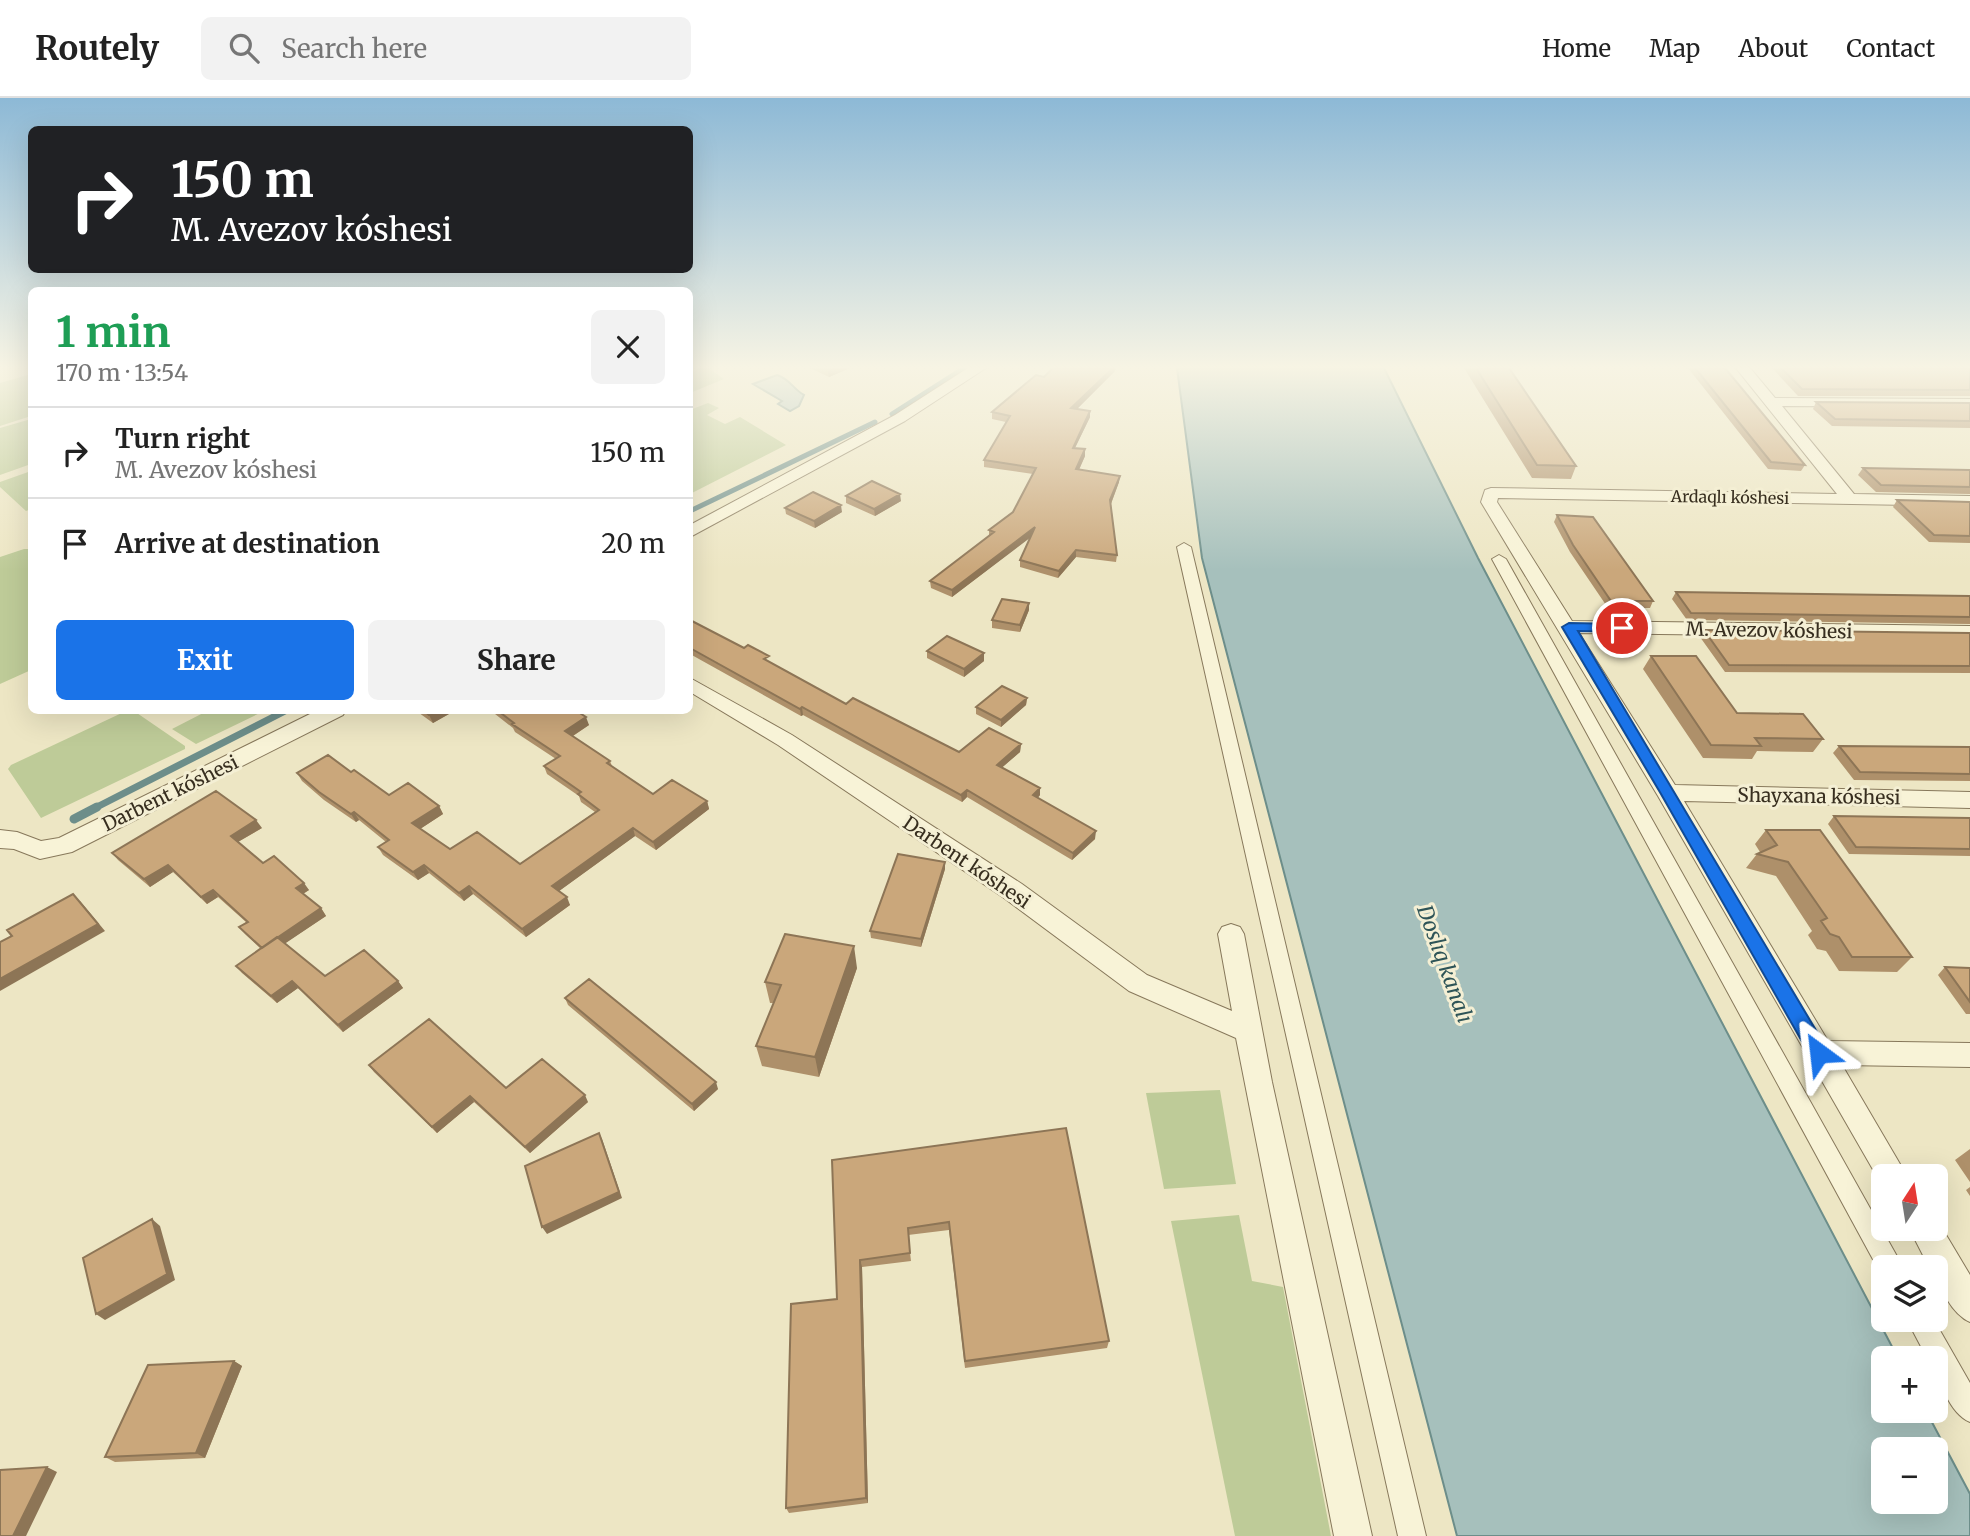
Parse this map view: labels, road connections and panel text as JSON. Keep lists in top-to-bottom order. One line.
{"streets":{"street":["Ardaqlı kóshesi","M. Avezov kóshesi","Darbent kóshesi","Shayxana kóshesi"]},"crossings":[["Ardaqlı kóshesi","M. Avezov kóshesi"]],"water":["Doslıq kanalı"],"north":"top","page":{"header":"Routely","search":"Search here","nav":["Home","Map","About","Contact"],"turn":["150 m","M. Avezov kóshesi"],"heading":["1 min","170 m · 13:54"],"list":[{"name":"Turn right","note":"M. Avezov kóshesi","value":"150 m"},{"name":"Arrive at destination","value":"20 m"}],"buttons":["Exit","Share"],"map_buttons":["+","−"]}}
